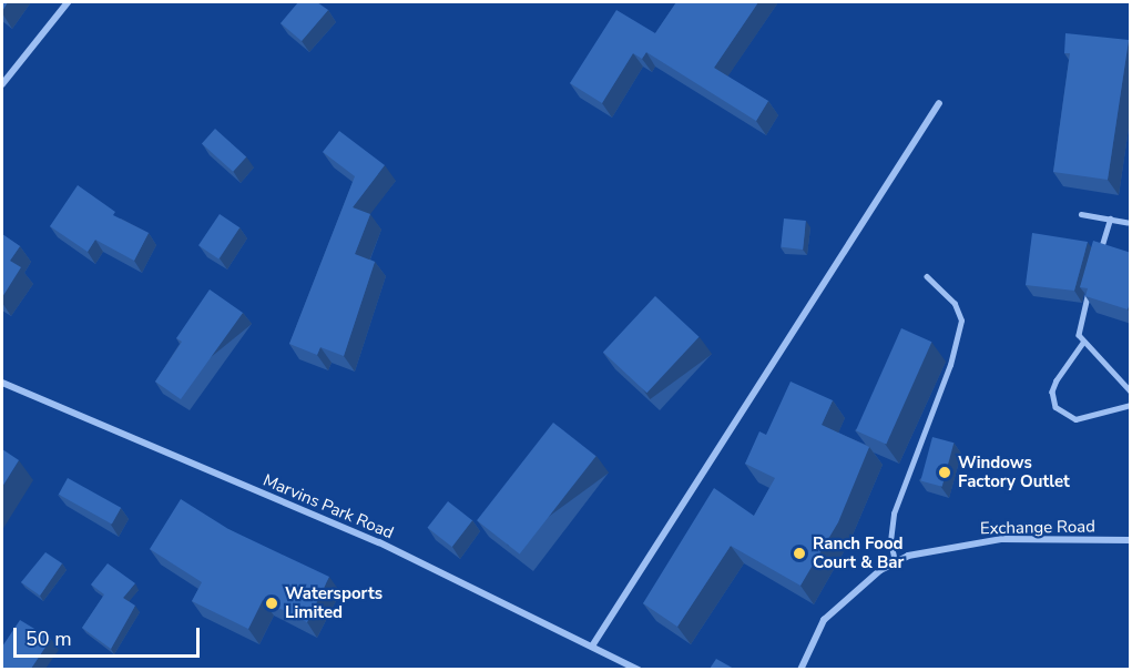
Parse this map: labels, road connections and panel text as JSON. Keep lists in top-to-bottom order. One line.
{"streets":{"street":["Marvins Park Road","Exchange Road"]},"places":["Windows Factory Outlet","Ranch Food Court & Bar","Watersports Limited"],"scale_bar":"50 m"}
